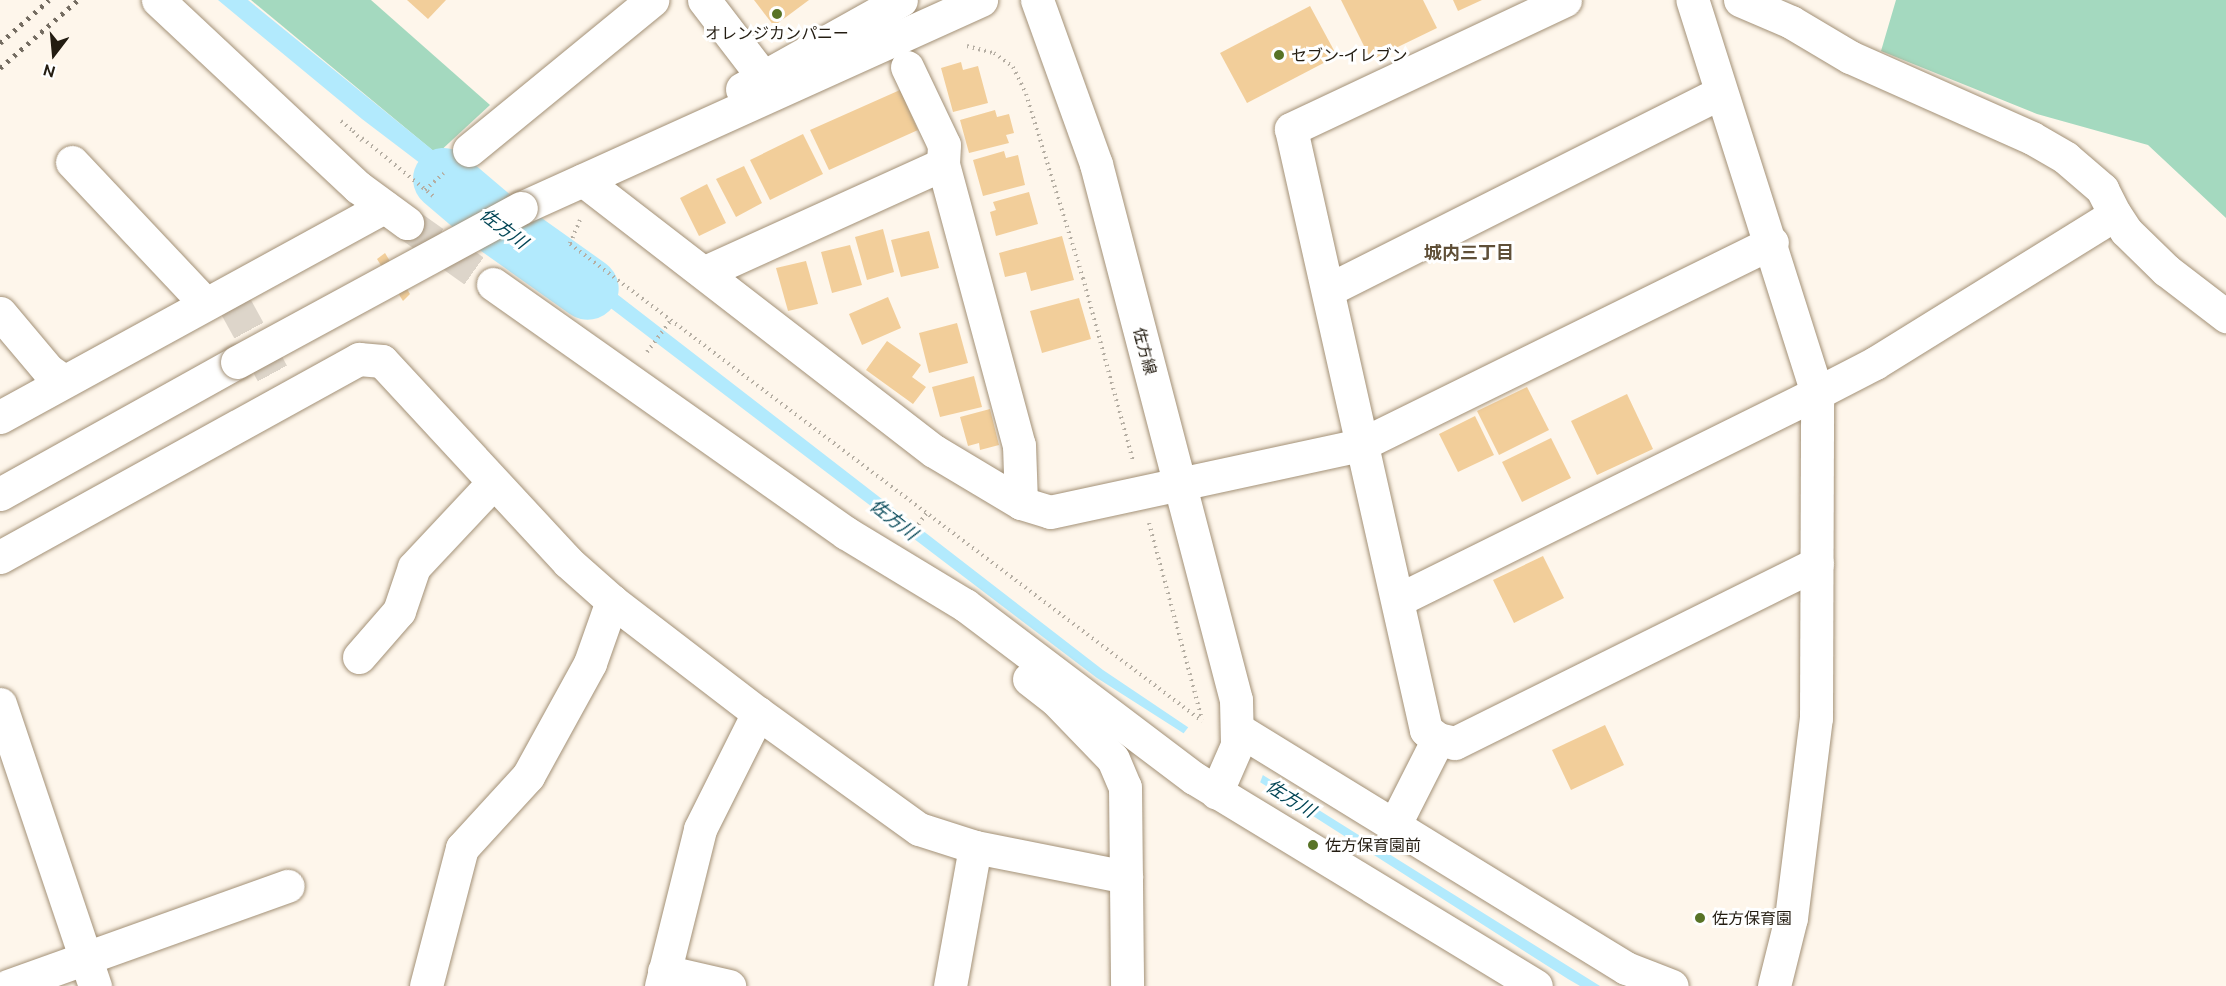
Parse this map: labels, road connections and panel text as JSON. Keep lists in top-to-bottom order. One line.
{"streets":{"street":["佐方線"]},"districts":["城内三丁目"],"water":["佐方川"],"places":["オレンジカンパニー","セブン-イレブン","佐方保育園前","佐方保育園"],"north":"bottom"}
